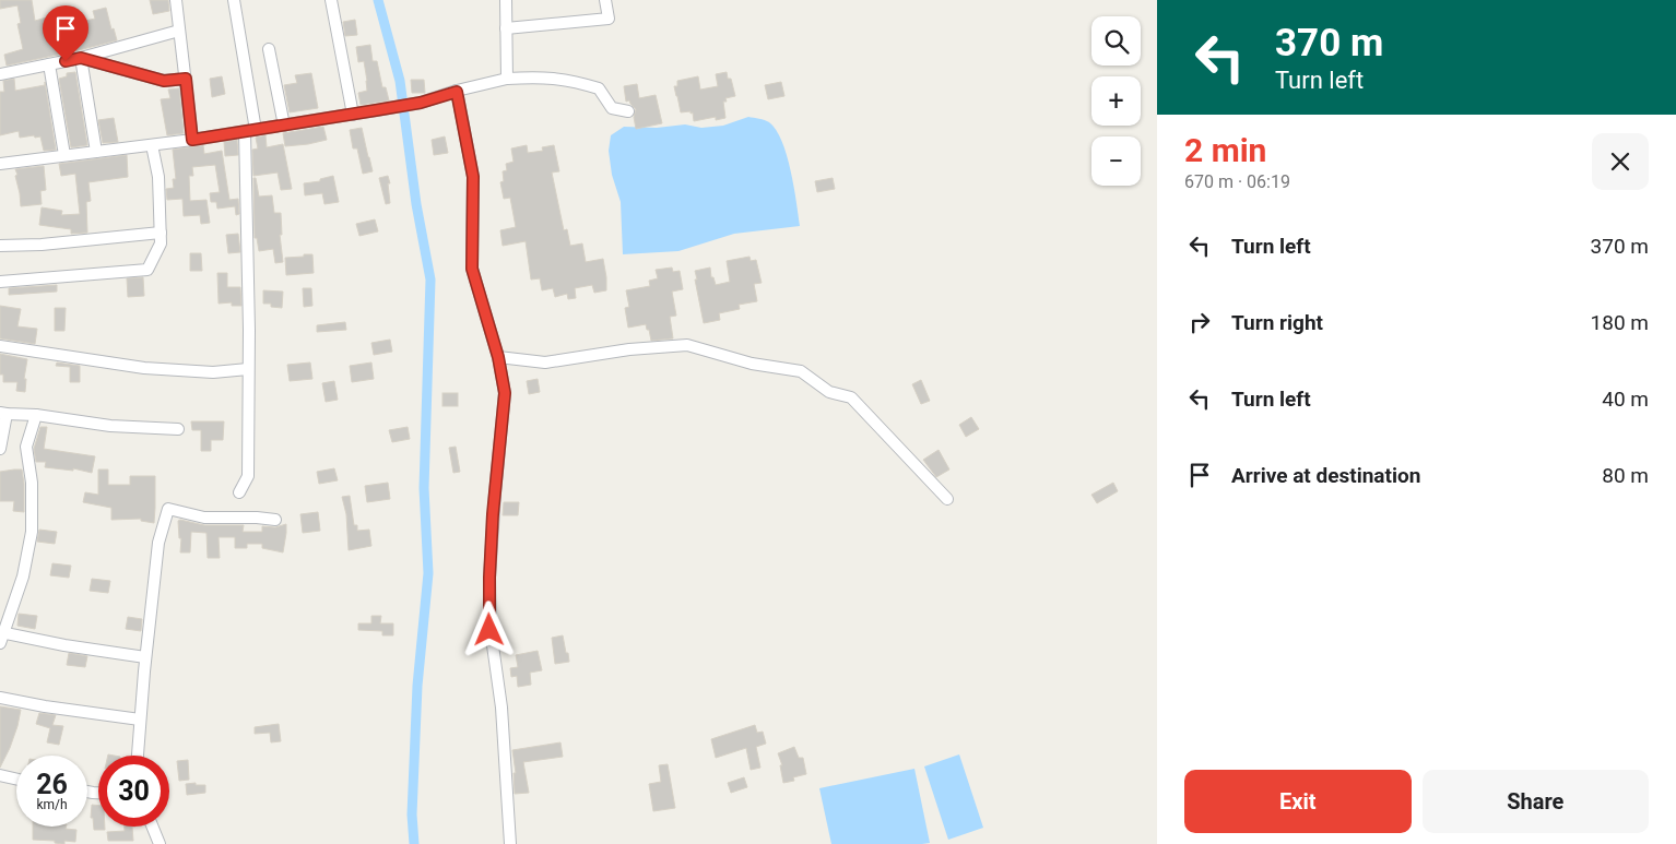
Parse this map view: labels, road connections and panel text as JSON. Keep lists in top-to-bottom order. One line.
{"page":{"turn":["370 m","Turn left"],"map_buttons":["+","−"],"heading":["2 min","670 m · 06:19"],"list":[{"name":"Turn left","value":"370 m"},{"name":"Turn right","value":"180 m"},{"name":"Turn left","value":"40 m"},{"name":"Arrive at destination","value":"80 m"}],"speed":"26 km/h","limit":"30","buttons":["Exit","Share"]}}
